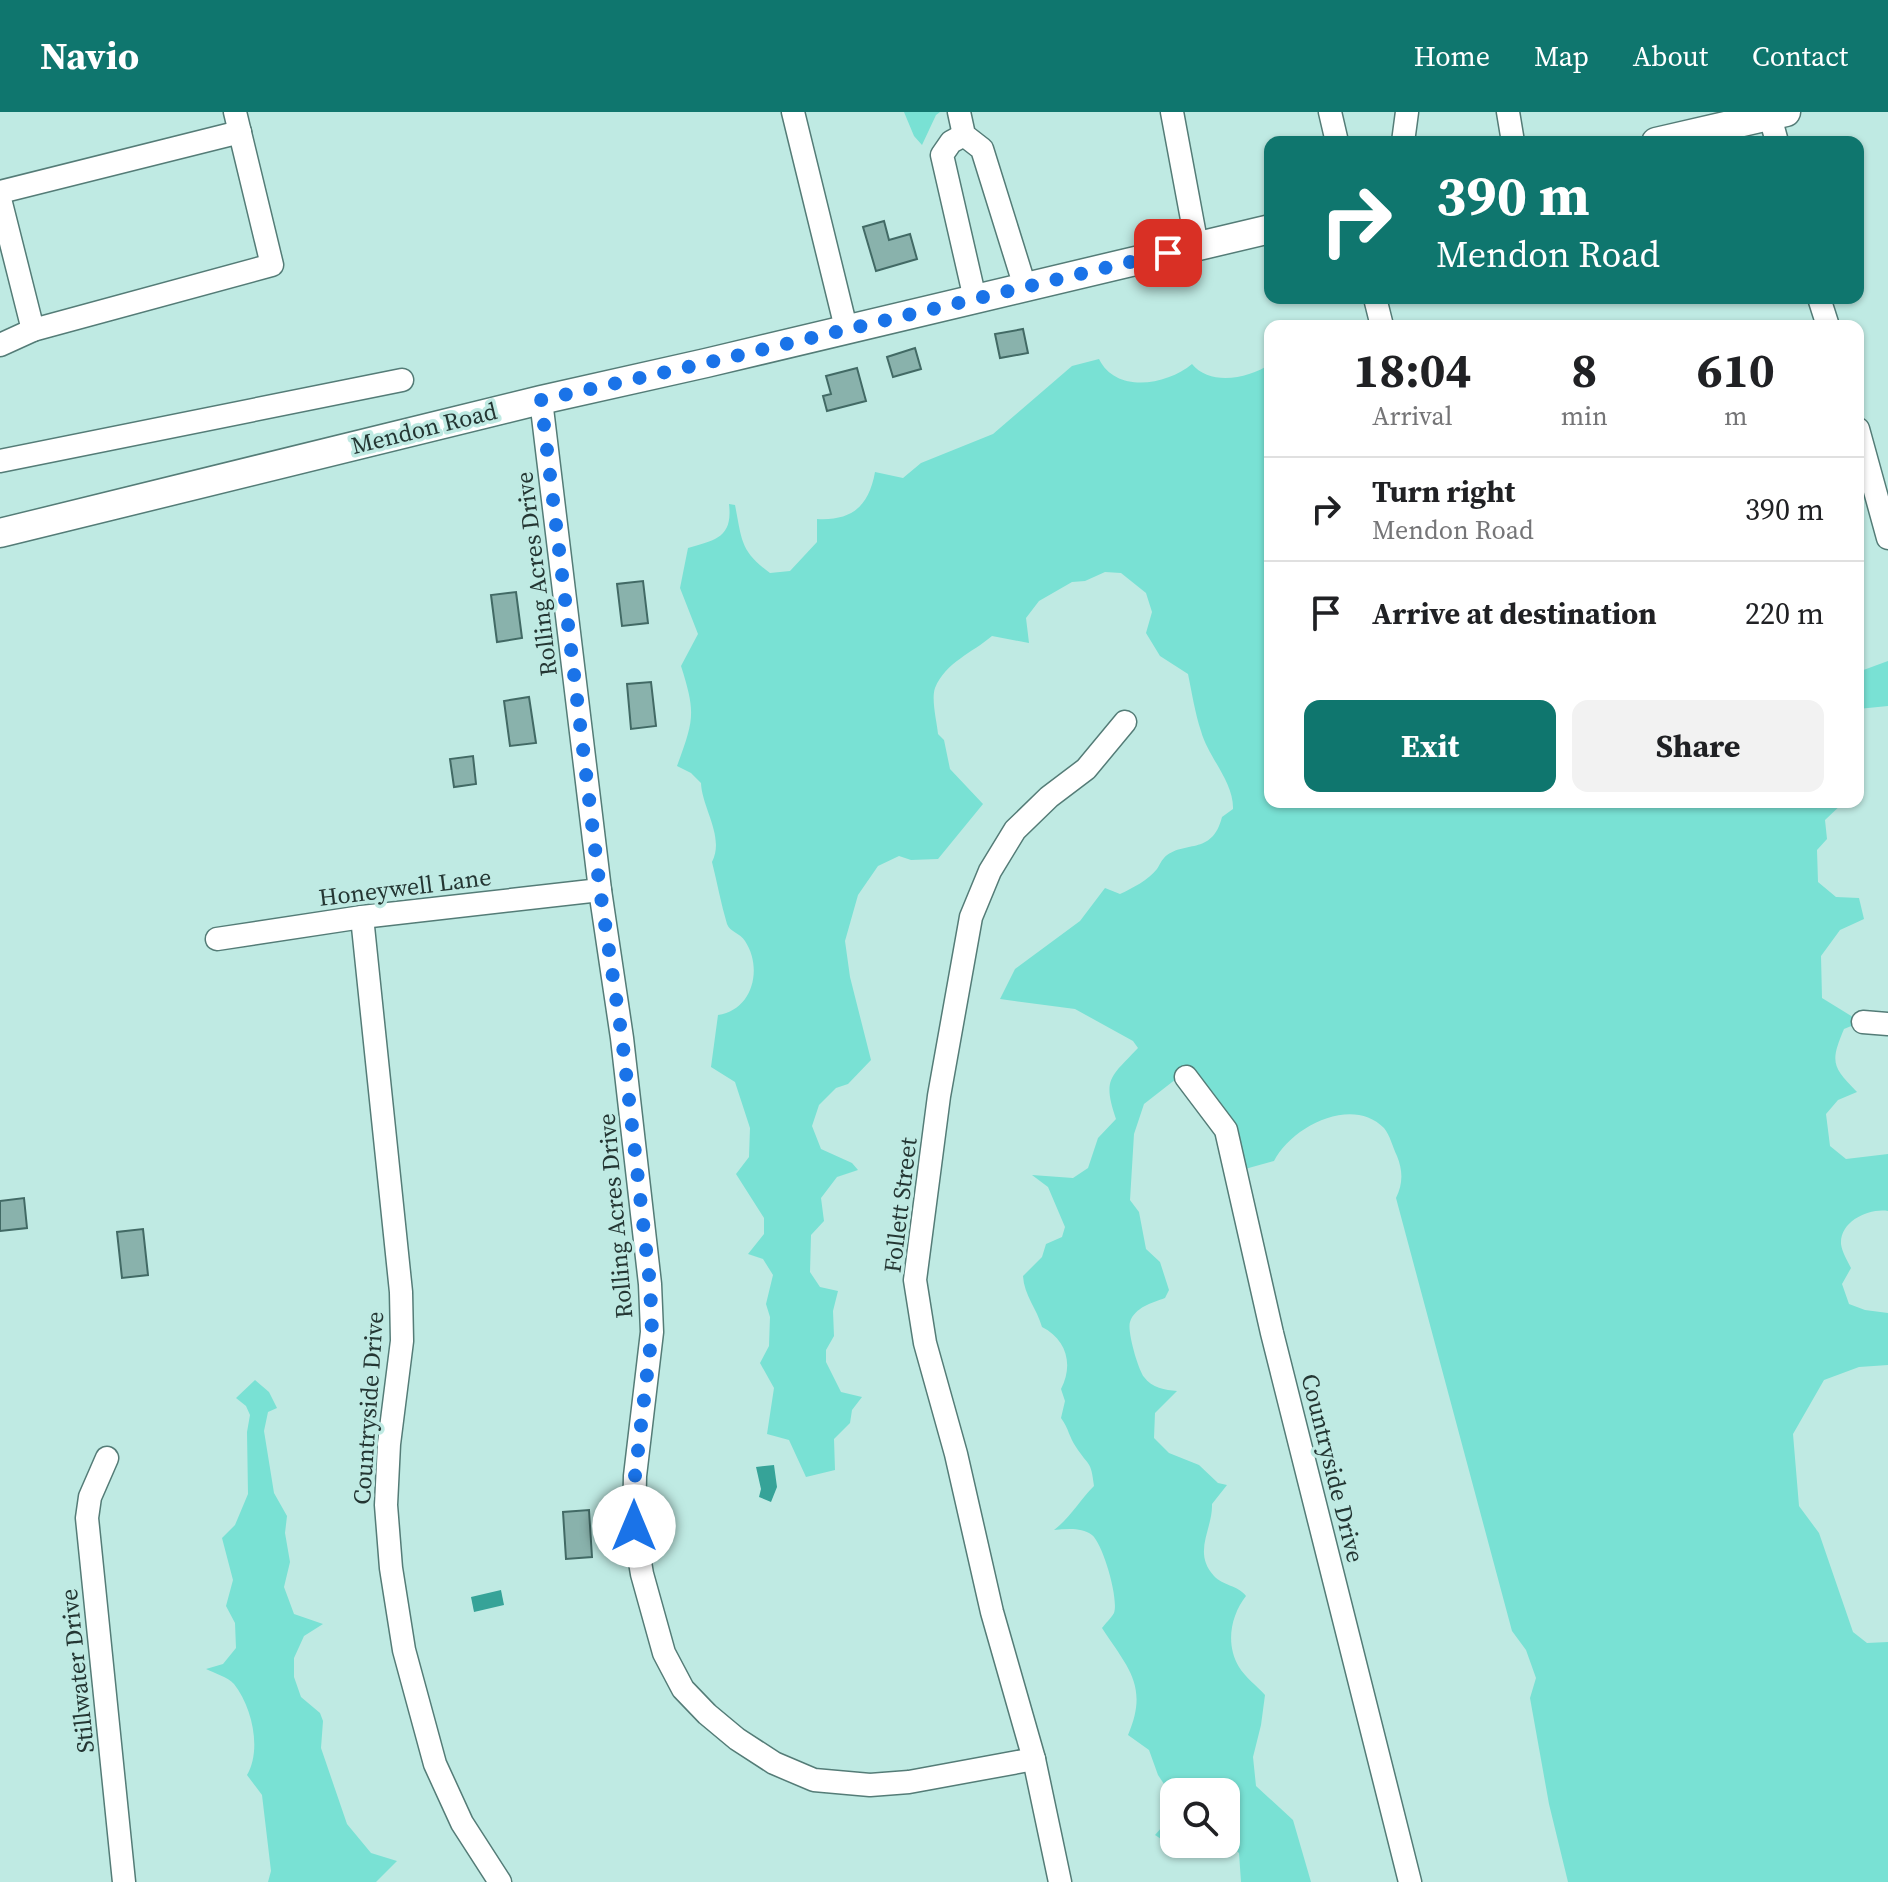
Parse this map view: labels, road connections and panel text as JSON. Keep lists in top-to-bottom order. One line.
{"streets":{"main road":["Mendon Road"],"street":["Rolling Acres Drive","Honeywell Lane","Follett Street","Countryside Drive","Stillwater Drive"]},"crossings":[["Mendon Road","Rolling Acres Drive"],["Rolling Acres Drive","Honeywell Lane"],["Rolling Acres Drive","Follett Street"],["Honeywell Lane","Countryside Drive"]],"page":{"header":"Navio","nav":["Home","Map","About","Contact"],"turn":["390 m","Mendon Road"],"eta":["18:04","Arrival","8","min","610","m"],"list":[{"name":"Turn right","note":"Mendon Road","value":"390 m"},{"name":"Arrive at destination","value":"220 m"}],"buttons":["Exit","Share"]}}
